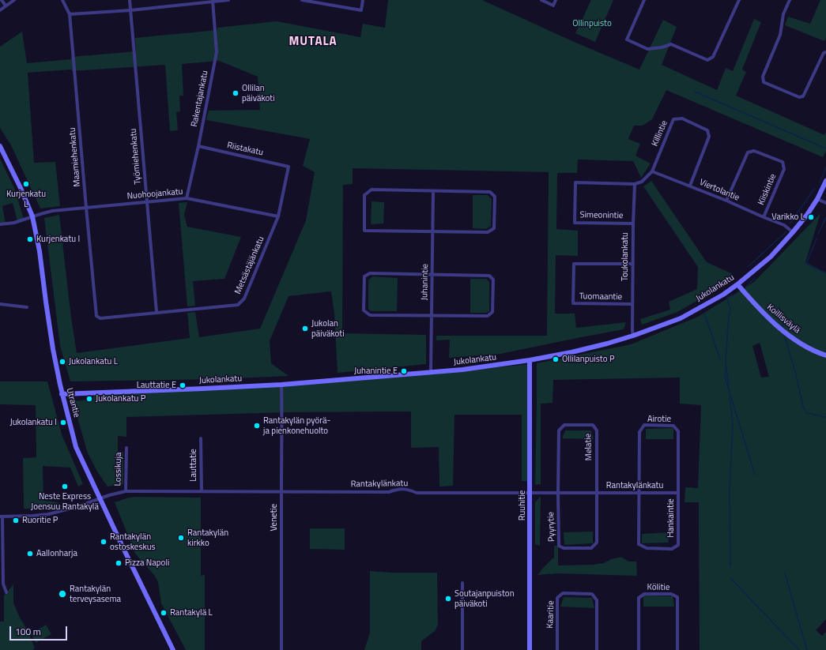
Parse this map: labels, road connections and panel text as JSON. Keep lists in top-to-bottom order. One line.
{"streets":{"main road":["Jukolankatu","Koillisväylä","Utrantie","Ruuhitie"],"street":["Rakentajankatu","Killintie","Riistakatu","Työmiehenkatu","Maamiehenkatu","Kiiskintie","Viertolantie","Nuohoojankatu","Simeonintie","Toukolankatu","Metsästäjänkatu","Juhanintie","Tuomaantie","Airotie","Melatie","Lauttatie","Lossikuja","Rantakylänkatu","Venetie","Hankaintie","Pyyrytie","Kölitie","Kaaritie"]},"crossings":[["Rakentajankatu","Riistakatu"],["Rakentajankatu","Nuohoojankatu"],["Killintie","Viertolantie"],["Riistakatu","Metsästäjänkatu"],["Työmiehenkatu","Nuohoojankatu"],["Työmiehenkatu","Metsästäjänkatu"],["Maamiehenkatu","Nuohoojankatu"],["Maamiehenkatu","Metsästäjänkatu"],["Kiiskintie","Viertolantie"],["Viertolantie","Jukolankatu"],["Nuohoojankatu","Metsästäjänkatu"],["Nuohoojankatu","Utrantie"],["Simeonintie","Toukolankatu"],["Toukolankatu","Jukolankatu"],["Toukolankatu","Tuomaantie"],["Juhanintie","Jukolankatu"],["Jukolankatu","Koillisväylä"],["Jukolankatu","Utrantie"],["Jukolankatu","Ruuhitie"],["Jukolankatu","Venetie"],["Utrantie","Rantakylänkatu"],["Airotie","Rantakylänkatu"],["Airotie","Hankaintie"],["Melatie","Rantakylänkatu"],["Melatie","Pyyrytie"],["Lauttatie","Rantakylänkatu"],["Lossikuja","Rantakylänkatu"],["Rantakylänkatu","Ruuhitie"],["Rantakylänkatu","Venetie"],["Rantakylänkatu","Hankaintie"],["Rantakylänkatu","Pyyrytie"]],"districts":["MUTALA"],"parks":["Ollinpuisto"],"places":["Ollilan päiväkoti","Kurjenkatu L","Varikko L","Kurjenkatu I","Jukolan päiväkoti","Ollilanpuisto P","Jukolankatu L","Juhanintie E","Lauttatie E","Jukolankatu P","Jukolankatu I","Rantakylän pyörä- ja pienkonehuolto","Neste Express Joensuu Rantakylä","Ruoritie P","Rantakylän kirkko","Rantakylän ostoskeskus","Aallonharja","Pizza Napoli","Rantakylän terveysasema","Soutajanpuiston päiväkoti","Rantakylä L"],"scale_bar":"100 m"}
